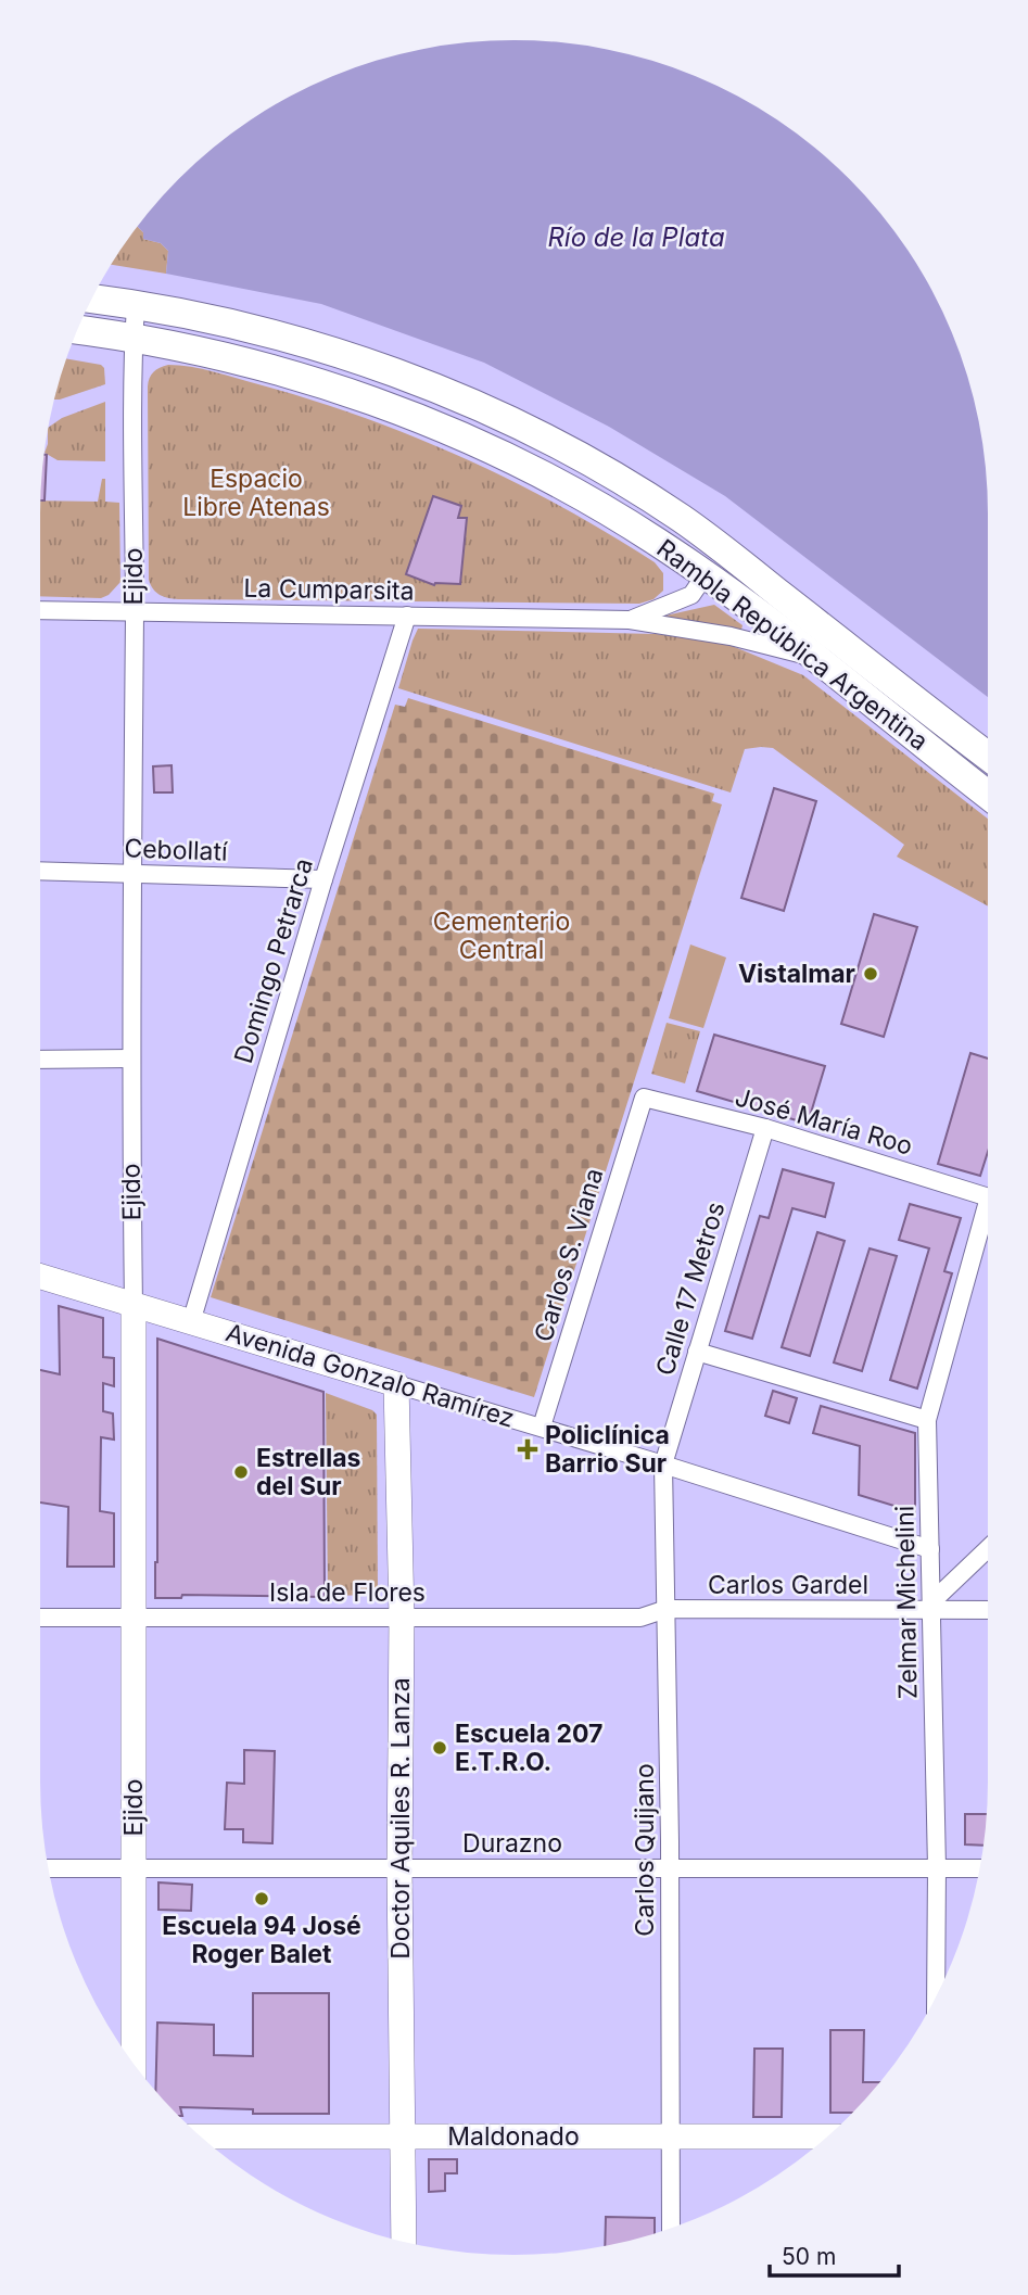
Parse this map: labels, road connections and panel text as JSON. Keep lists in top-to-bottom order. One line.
{"streets":{"main road":["Rambla República Argentina"],"street":["Ejido","La Cumparsita","Cebollatí","Domingo Petrarca","José María Roo","Carlos S. Viana","Calle 17 Metros","Avenida Gonzalo Ramírez","Carlos Gardel","Isla de Flores","Zelmar Michelini","Doctor Aquiles R. Lanza","Durazno","Carlos Quijano","Maldonado"]},"crossings":[["Ejido","La Cumparsita"],["Ejido","Rambla República Argentina"],["Ejido","Cebollatí"],["Ejido","Avenida Gonzalo Ramírez"],["Ejido","Isla de Flores"],["Ejido","Durazno"],["La Cumparsita","Rambla República Argentina"],["La Cumparsita","Domingo Petrarca"],["Cebollatí","Domingo Petrarca"],["Domingo Petrarca","Avenida Gonzalo Ramírez"],["José María Roo","Carlos S. Viana"],["José María Roo","Calle 17 Metros"],["Carlos S. Viana","Avenida Gonzalo Ramírez"],["Calle 17 Metros","Avenida Gonzalo Ramírez"],["Calle 17 Metros","Carlos Quijano"],["Avenida Gonzalo Ramírez","Zelmar Michelini"],["Avenida Gonzalo Ramírez","Doctor Aquiles R. Lanza"],["Avenida Gonzalo Ramírez","Carlos Quijano"],["Carlos Gardel","Isla de Flores"],["Carlos Gardel","Zelmar Michelini"],["Carlos Gardel","Carlos Quijano"],["Isla de Flores","Doctor Aquiles R. Lanza"],["Isla de Flores","Carlos Quijano"],["Zelmar Michelini","Durazno"],["Doctor Aquiles R. Lanza","Durazno"],["Doctor Aquiles R. Lanza","Maldonado"],["Durazno","Carlos Quijano"],["Carlos Quijano","Maldonado"]],"water":["Río de la Plata"],"parks":["Espacio Libre Atenas","Cementerio Central"],"places":{"other":["Vistalmar","Estrellas del Sur","Escuela 207 E.T.R.O.","Escuela 94 José Roger Balet"],"health":["Policlínica Barrio Sur"]},"scale_bar":"50 m"}
